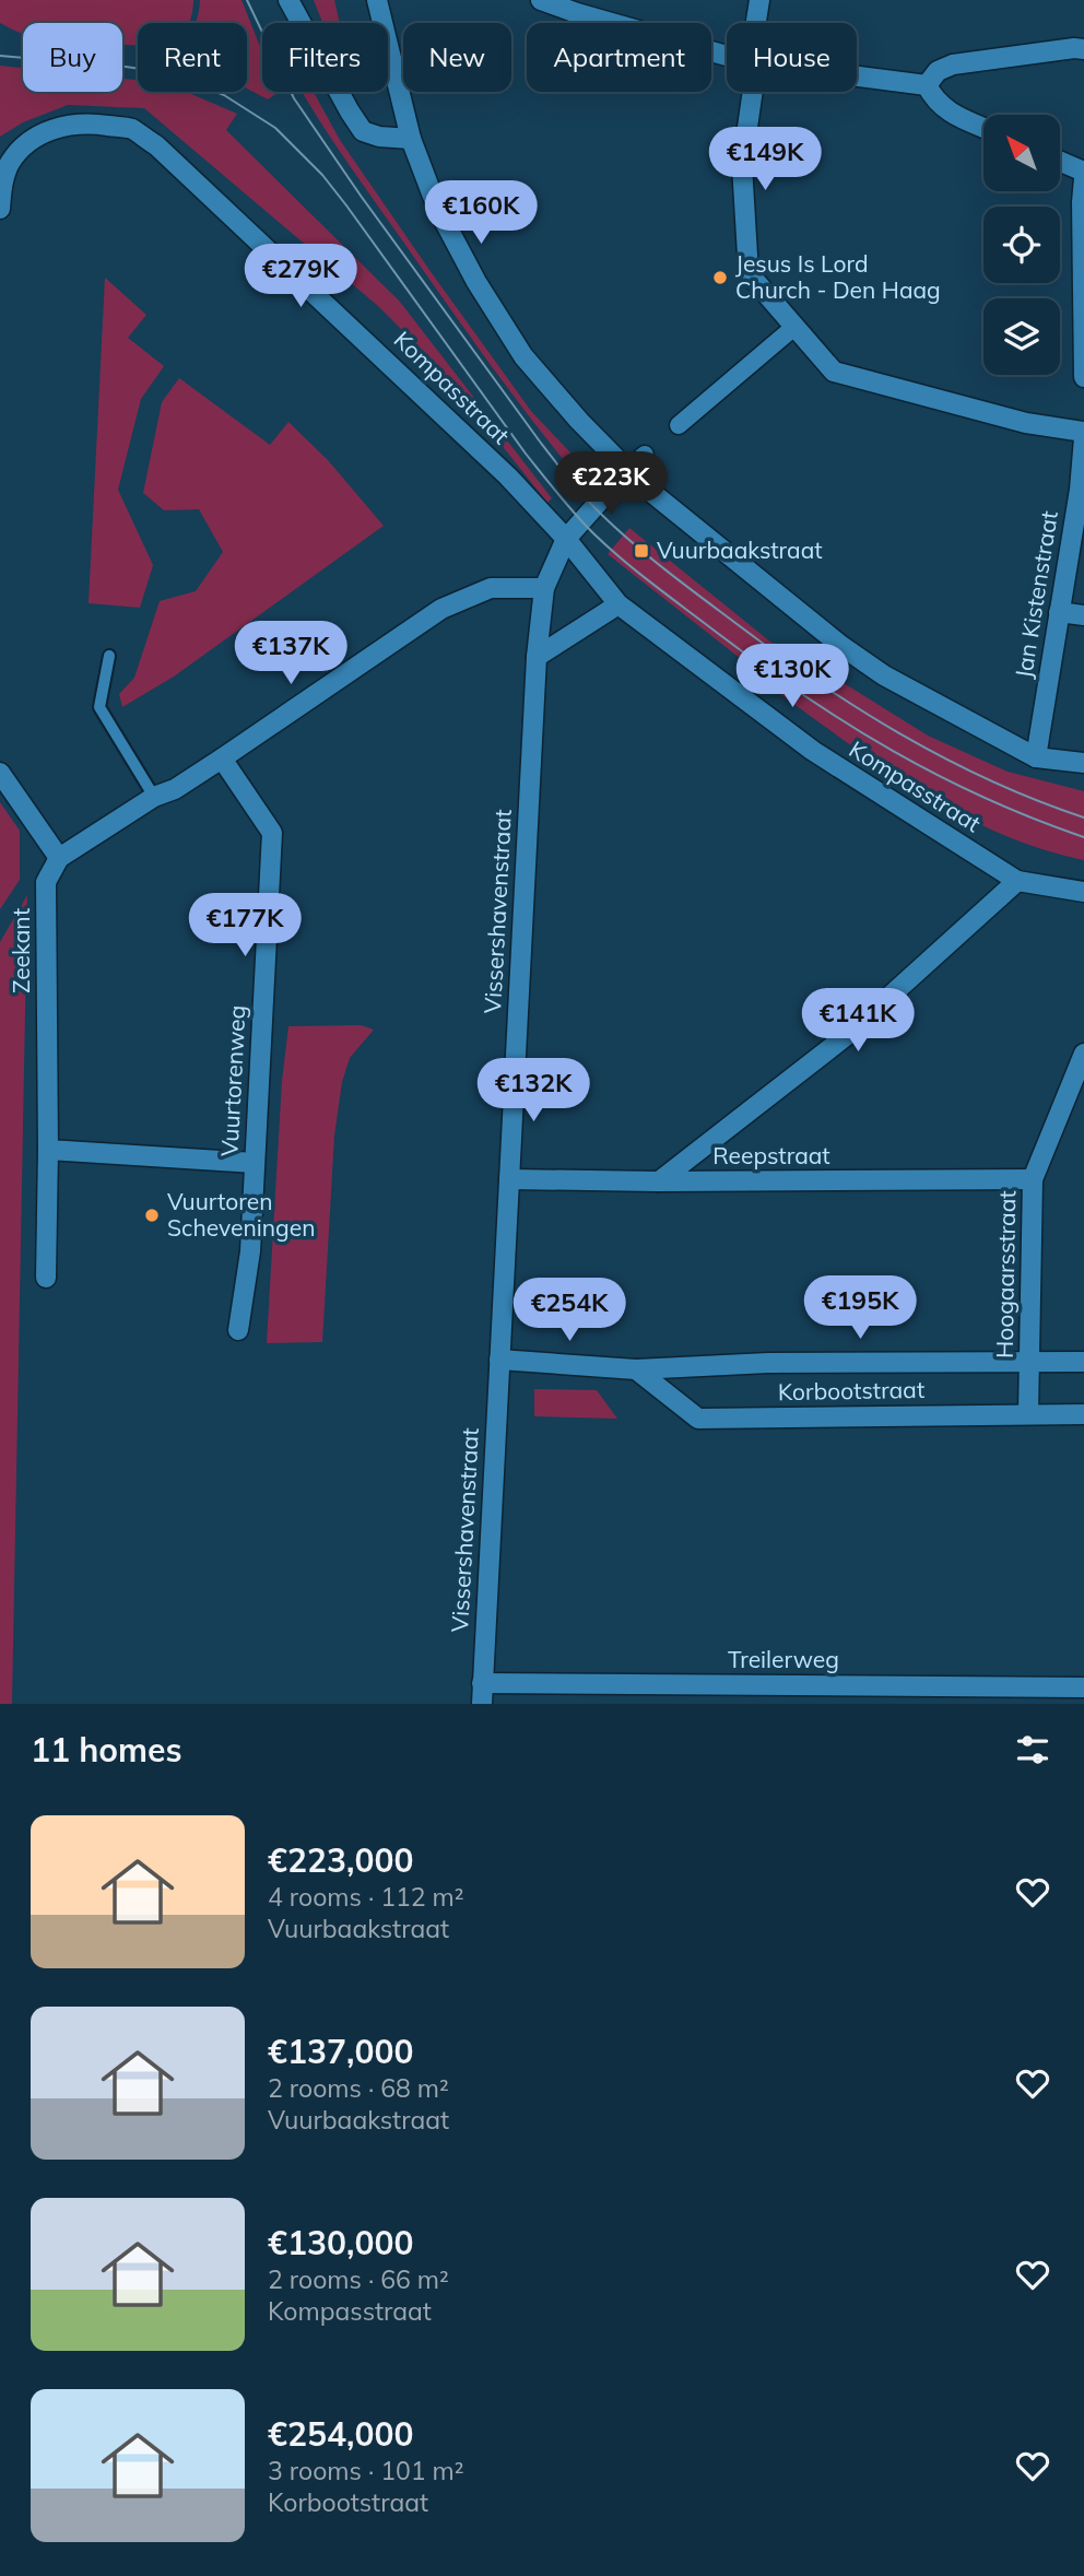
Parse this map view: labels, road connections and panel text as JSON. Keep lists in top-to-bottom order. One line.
{"streets":{"street":["Kompasstraat","Jan Kistenstraat","Vissershavenstraat","Zeekant","Vuurtorenweg","Reepstraat","Hoogaarsstraat","Korbootstraat","Treilerweg"]},"crossings":[["Kompasstraat","Vissershavenstraat"],["Vissershavenstraat","Reepstraat"],["Vissershavenstraat","Korbootstraat"],["Vissershavenstraat","Treilerweg"],["Reepstraat","Hoogaarsstraat"],["Hoogaarsstraat","Korbootstraat"]],"places":{"other":["Jesus Is Lord Church - Den Haag","Vuurtoren Scheveningen"],"transit":["Vuurbaakstraat"]},"north":"top left","page":{"chip":["Buy","Rent","Filters","New","Apartment","House"],"price":["€149K","€160K","€279K","€223K","€137K","€130K","€177K","€141K","€132K","€195K","€254K"],"heading":"11 homes","list":[{"name":"€223,000","note":"4 rooms · 112 m² · Vuurbaakstraat"},{"name":"€137,000","note":"2 rooms · 68 m² · Vuurbaakstraat"},{"name":"€130,000","note":"2 rooms · 66 m² · Kompasstraat"},{"name":"€254,000","note":"3 rooms · 101 m² · Korbootstraat"}]}}
